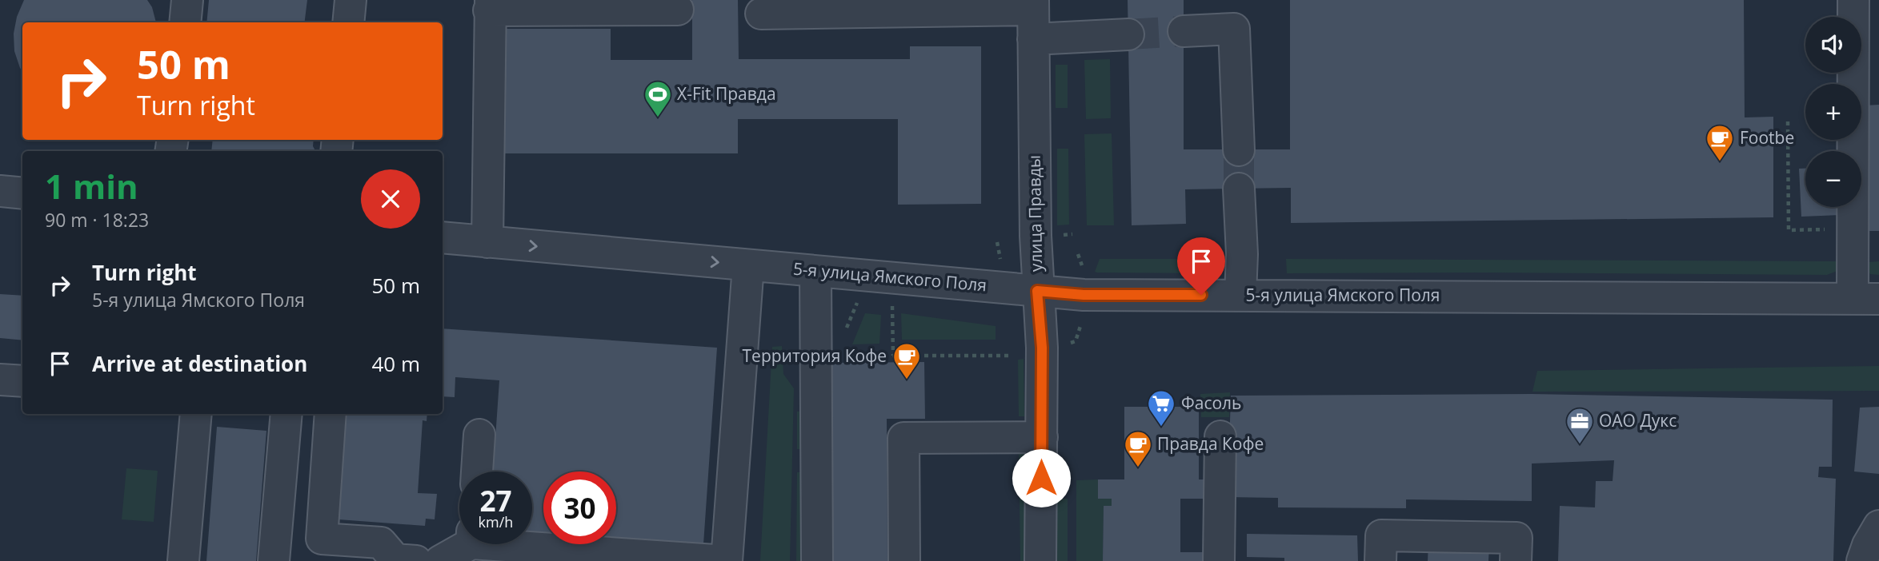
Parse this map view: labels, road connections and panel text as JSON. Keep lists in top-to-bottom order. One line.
{"streets":{"street":["улица Правды","5-я улица Ямского Поля"]},"crossings":[["улица Правды","5-я улица Ямского Поля"]],"places":{"sports":["X-Fit Правда"],"cafe":["Footbe","Территория Кофе","Правда Кофе"],"supermarket":["Фасоль"],"office":["OAO Дукс"]},"page":{"map_buttons":["+","−"],"turn":["50 m","Turn right"],"heading":["1 min","90 m · 18:23"],"list":[{"name":"Turn right","note":"5-я улица Ямского Поля","value":"50 m"},{"name":"Arrive at destination","value":"40 m"}],"speed":"27 km/h","limit":"30"}}
